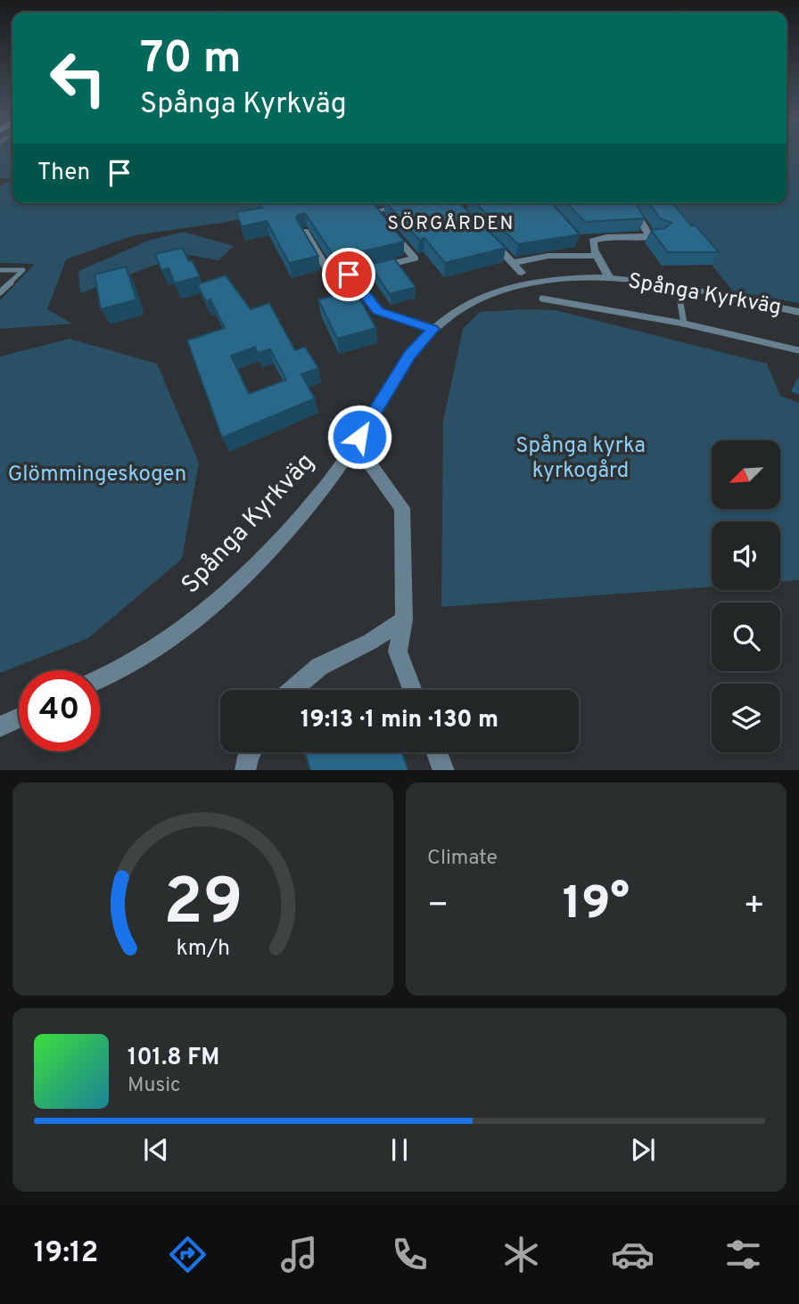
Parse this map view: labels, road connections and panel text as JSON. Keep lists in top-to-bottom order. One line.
{"streets":{"street":["Spånga Kyrkväg"]},"districts":["SÖRGÅRDEN"],"parks":["Spånga kyrka kyrkogård","Glömmingeskogen"],"north":"bottom left","page":{"turn":["70 m","Spånga Kyrkväg"],"then":"Then","limit":"40","trip":"19:13 · 1 min · 130 m","tile":"Climate","heat":["−","19°","+"],"song":["101.8 FM","Music"],"tabs":"19:12","gauge":["29","km/h"]}}
